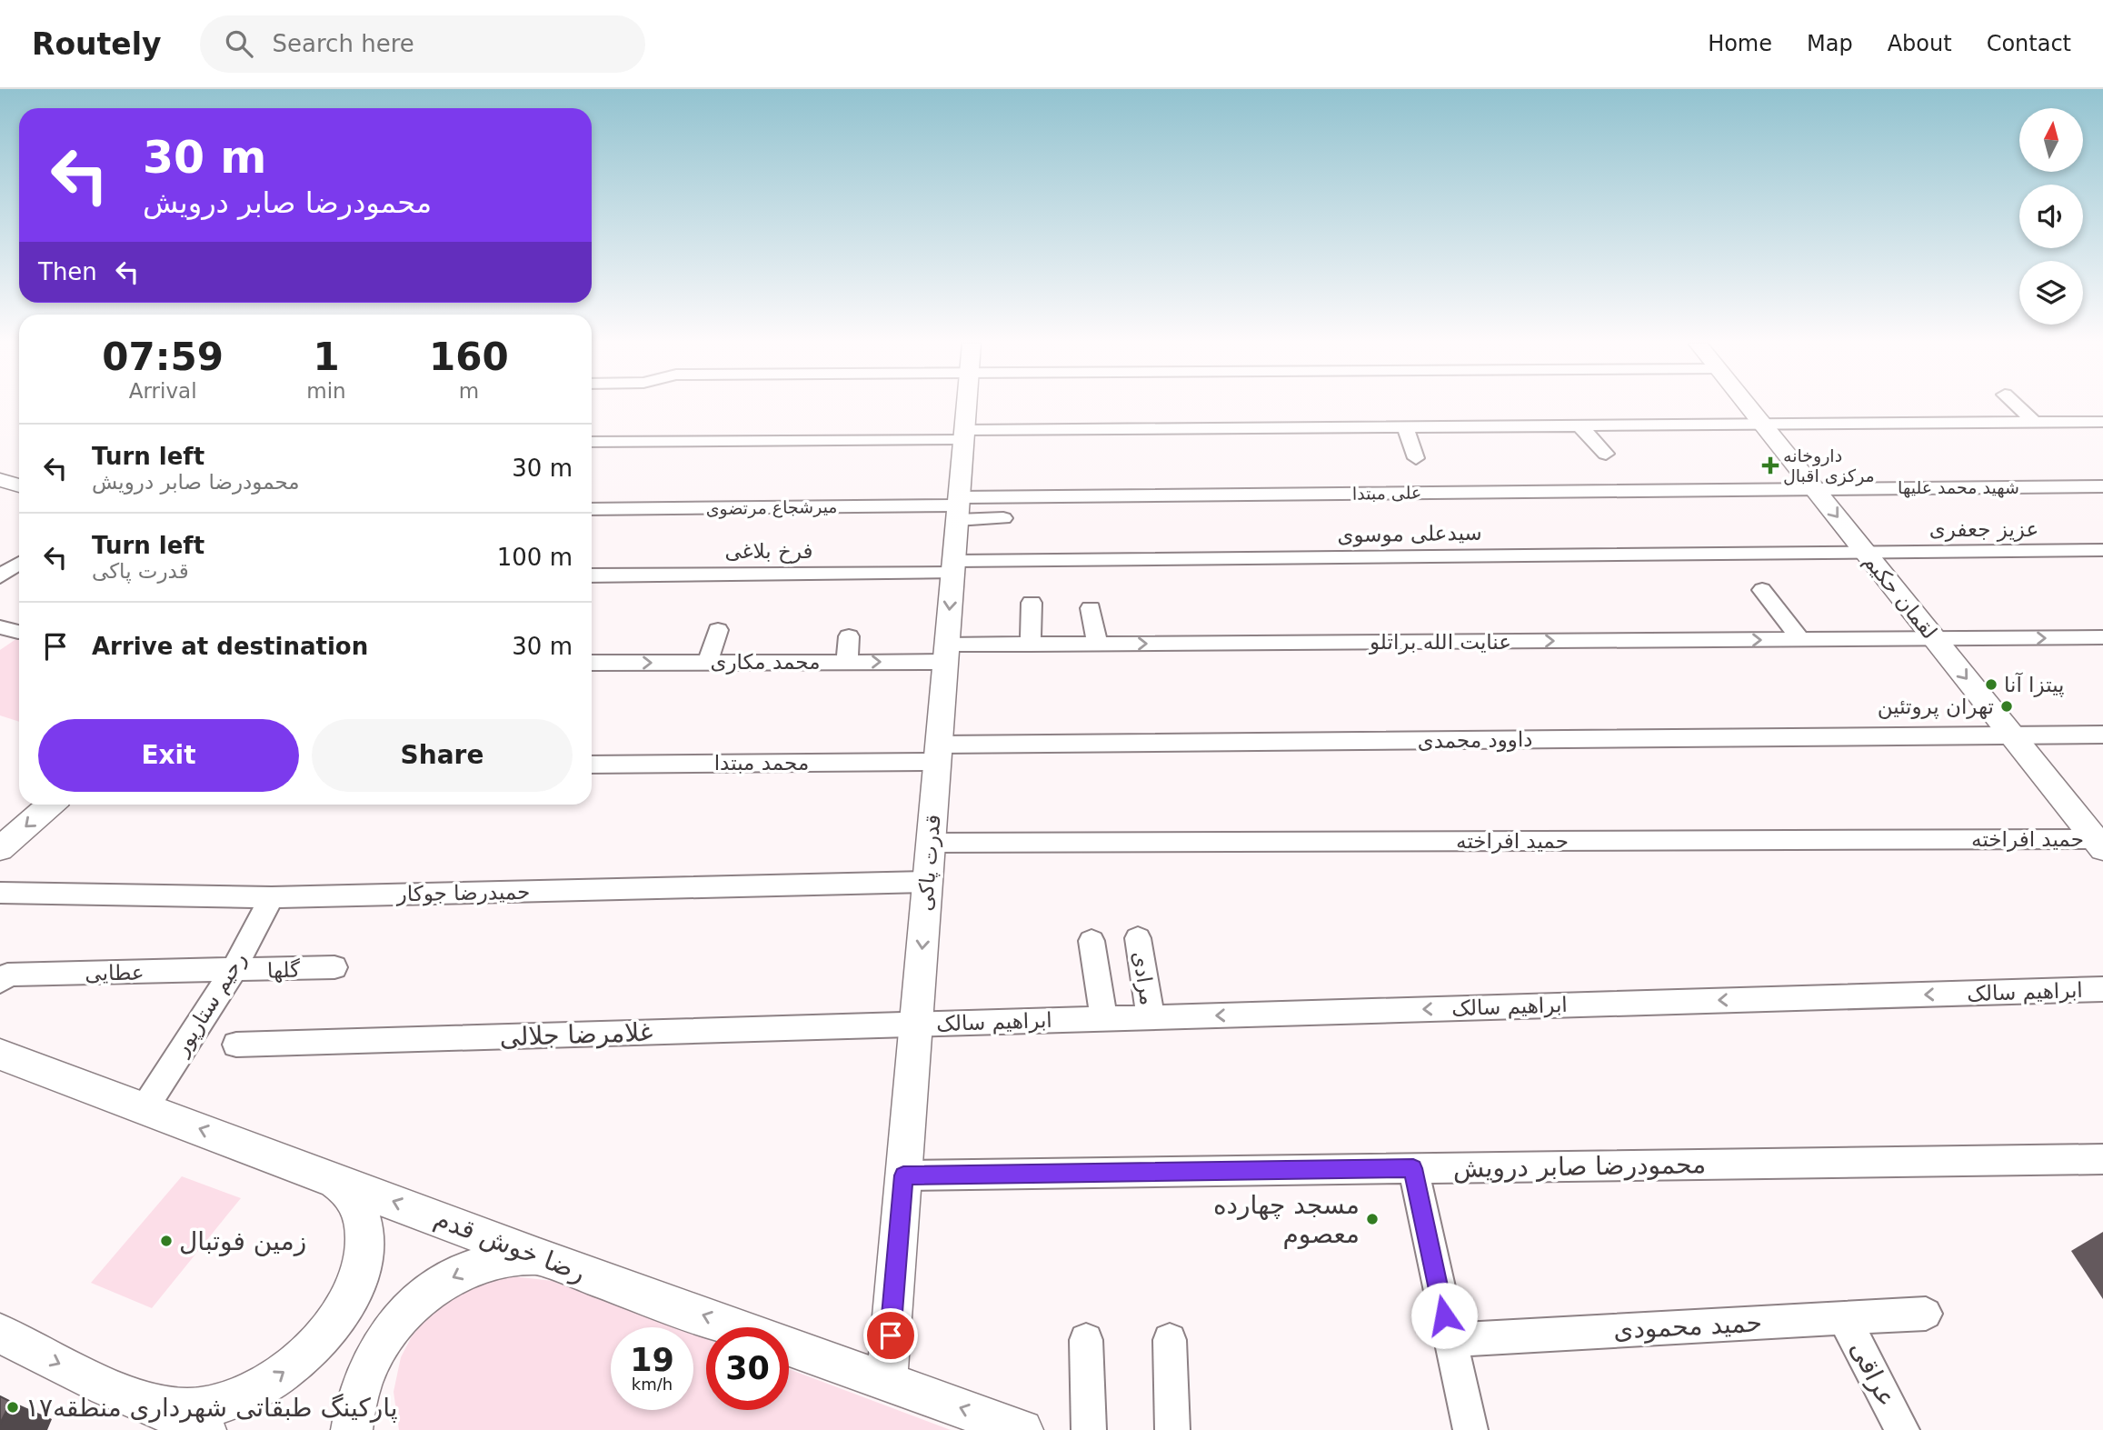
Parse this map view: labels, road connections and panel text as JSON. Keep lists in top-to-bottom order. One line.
{"streets":{"street":["شهید محمد علیها","علی مبتدا","میرشجاع مرتضوی","عزیز جعفری","سیدعلی موسوی","فرخ بلاغی","لقمان حکیم","عنایت الله براتلو","محمد مکاری","داوود محمدی","محمد مبتدا","حمید افراخته","قدرت پاکی","حمیدرضا جوکار","گلها","عطایی","مرادی","ابراهیم سالک","رحیم ستارپور","غلامرضا جلالی","محمودرضا صابر درویش","رضا خوش قدم","حمید محمودی","عراقی"]},"crossings":[["شهید محمد علیها","علی مبتدا"],["شهید محمد علیها","لقمان حکیم"],["علی مبتدا","میرشجاع مرتضوی"],["علی مبتدا","لقمان حکیم"],["علی مبتدا","قدرت پاکی"],["میرشجاع مرتضوی","قدرت پاکی"],["عزیز جعفری","سیدعلی موسوی"],["عزیز جعفری","لقمان حکیم"],["سیدعلی موسوی","فرخ بلاغی"],["سیدعلی موسوی","لقمان حکیم"],["سیدعلی موسوی","قدرت پاکی"],["فرخ بلاغی","قدرت پاکی"],["لقمان حکیم","عنایت الله براتلو"],["لقمان حکیم","داوود محمدی"],["لقمان حکیم","حمید افراخته"],["عنایت الله براتلو","محمد مکاری"],["عنایت الله براتلو","قدرت پاکی"],["محمد مکاری","قدرت پاکی"],["داوود محمدی","محمد مبتدا"],["داوود محمدی","قدرت پاکی"],["محمد مبتدا","قدرت پاکی"],["حمید افراخته","قدرت پاکی"],["قدرت پاکی","حمیدرضا جوکار"],["قدرت پاکی","ابراهیم سالک"],["قدرت پاکی","غلامرضا جلالی"],["قدرت پاکی","محمودرضا صابر درویش"],["قدرت پاکی","رضا خوش قدم"],["حمیدرضا جوکار","رحیم ستارپور"],["گلها","عطایی"],["گلها","رحیم ستارپور"],["عطایی","رحیم ستارپور"],["مرادی","ابراهیم سالک"],["ابراهیم سالک","غلامرضا جلالی"],["رحیم ستارپور","رضا خوش قدم"],["حمید محمودی","عراقی"]],"one_way":["لقمان حکیم","عنایت الله براتلو","محمد مکاری","ابراهیم سالک","رضا خوش قدم"],"places":{"health":["داروخانه مرکزی اقبال"],"other":["پیتزا آنا","تهران پروتئین","مسجد چهارده معصوم","زمین فوتبال","پارکینگ طبقاتی شهرداری منطقه۱۷"]},"north":"top","page":{"header":"Routely","search":"Search here","nav":["Home","Map","About","Contact"],"turn":["30 m","محمودرضا صابر درویش"],"then":"Then","eta":["07:59","Arrival","1","min","160","m"],"list":[{"name":"Turn left","note":"محمودرضا صابر درویش","value":"30 m"},{"name":"Turn left","note":"قدرت پاکی","value":"100 m"},{"name":"Arrive at destination","value":"30 m"}],"buttons":["Exit","Share"],"speed":"19 km/h","limit":"30"}}
